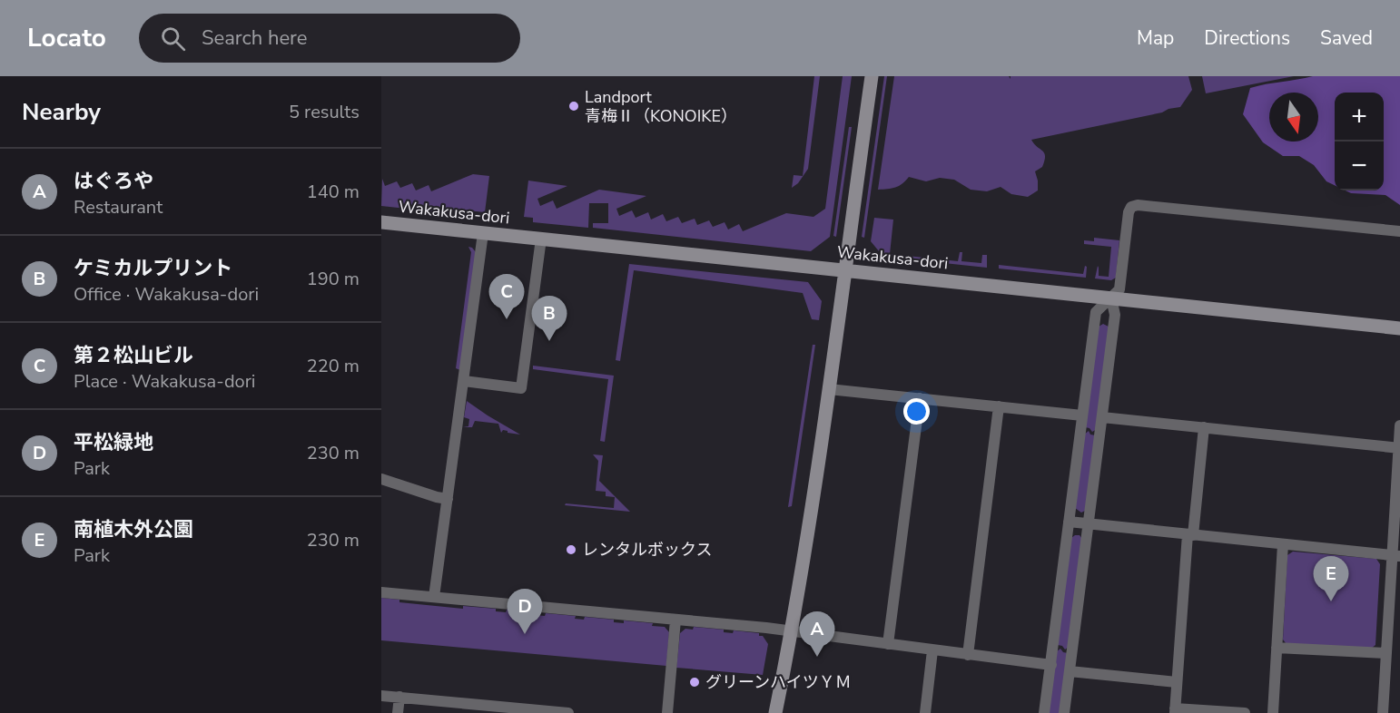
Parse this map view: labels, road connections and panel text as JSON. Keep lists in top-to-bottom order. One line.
{"streets":{"street":["Wakakusa-dori"]},"places":["Landport 青梅Ⅱ（KONOIKE）","レンタルボックス","グリーンハイツＹＭ"],"north":"bottom","page":{"header":"Locato","search":"Search here","nav":["Map","Directions","Saved"],"heading":["Nearby","5 results"],"map_buttons":["+","−"],"list":[{"mark":"A","name":"はぐろや","note":"Restaurant","value":"140 m"},{"mark":"B","name":"ケミカルプリント","note":"Office · Wakakusa-dori","value":"190 m"},{"mark":"C","name":"第２松山ビル","note":"Place · Wakakusa-dori","value":"220 m"},{"mark":"D","name":"平松緑地","note":"Park","value":"230 m"},{"mark":"E","name":"南植木外公園","note":"Park","value":"230 m"}],"pins":["C","B","E","D","A"]}}
